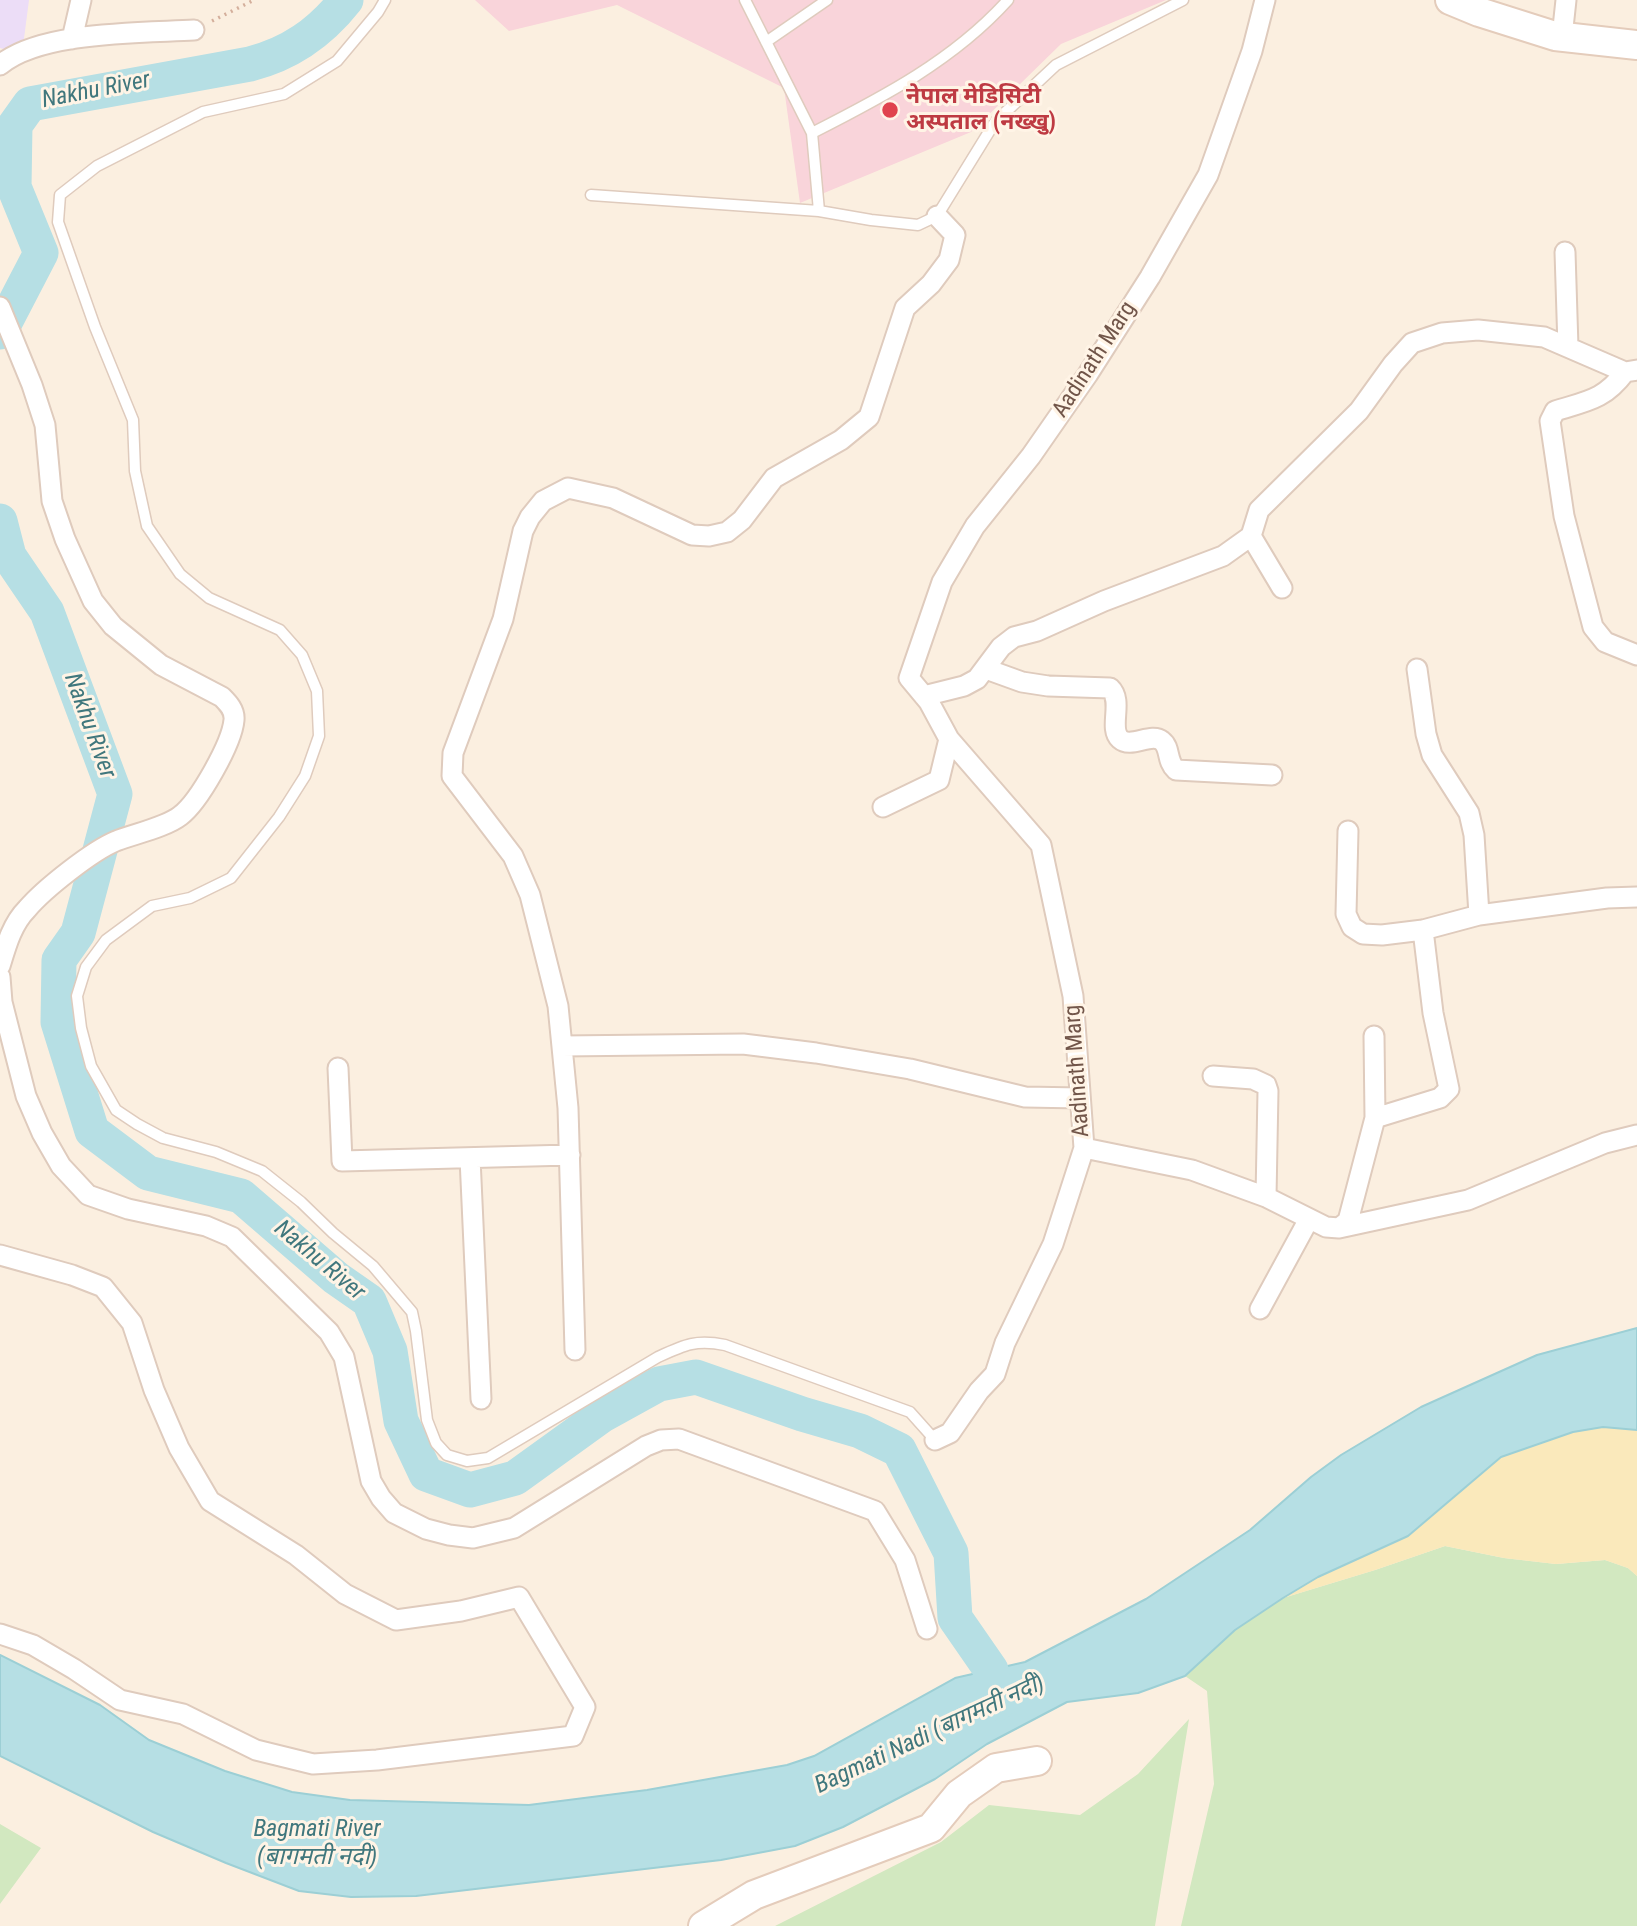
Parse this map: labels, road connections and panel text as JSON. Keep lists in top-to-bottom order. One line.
{"streets":{"street":["Aadinath Marg"]},"water":["Nakhu River","Bagmati Nadi (बागमती नदी)","Bagmati River (बागमती नदी)"],"places":["नेपाल मेडिसिटी अस्पताल (नख्खु)"]}
